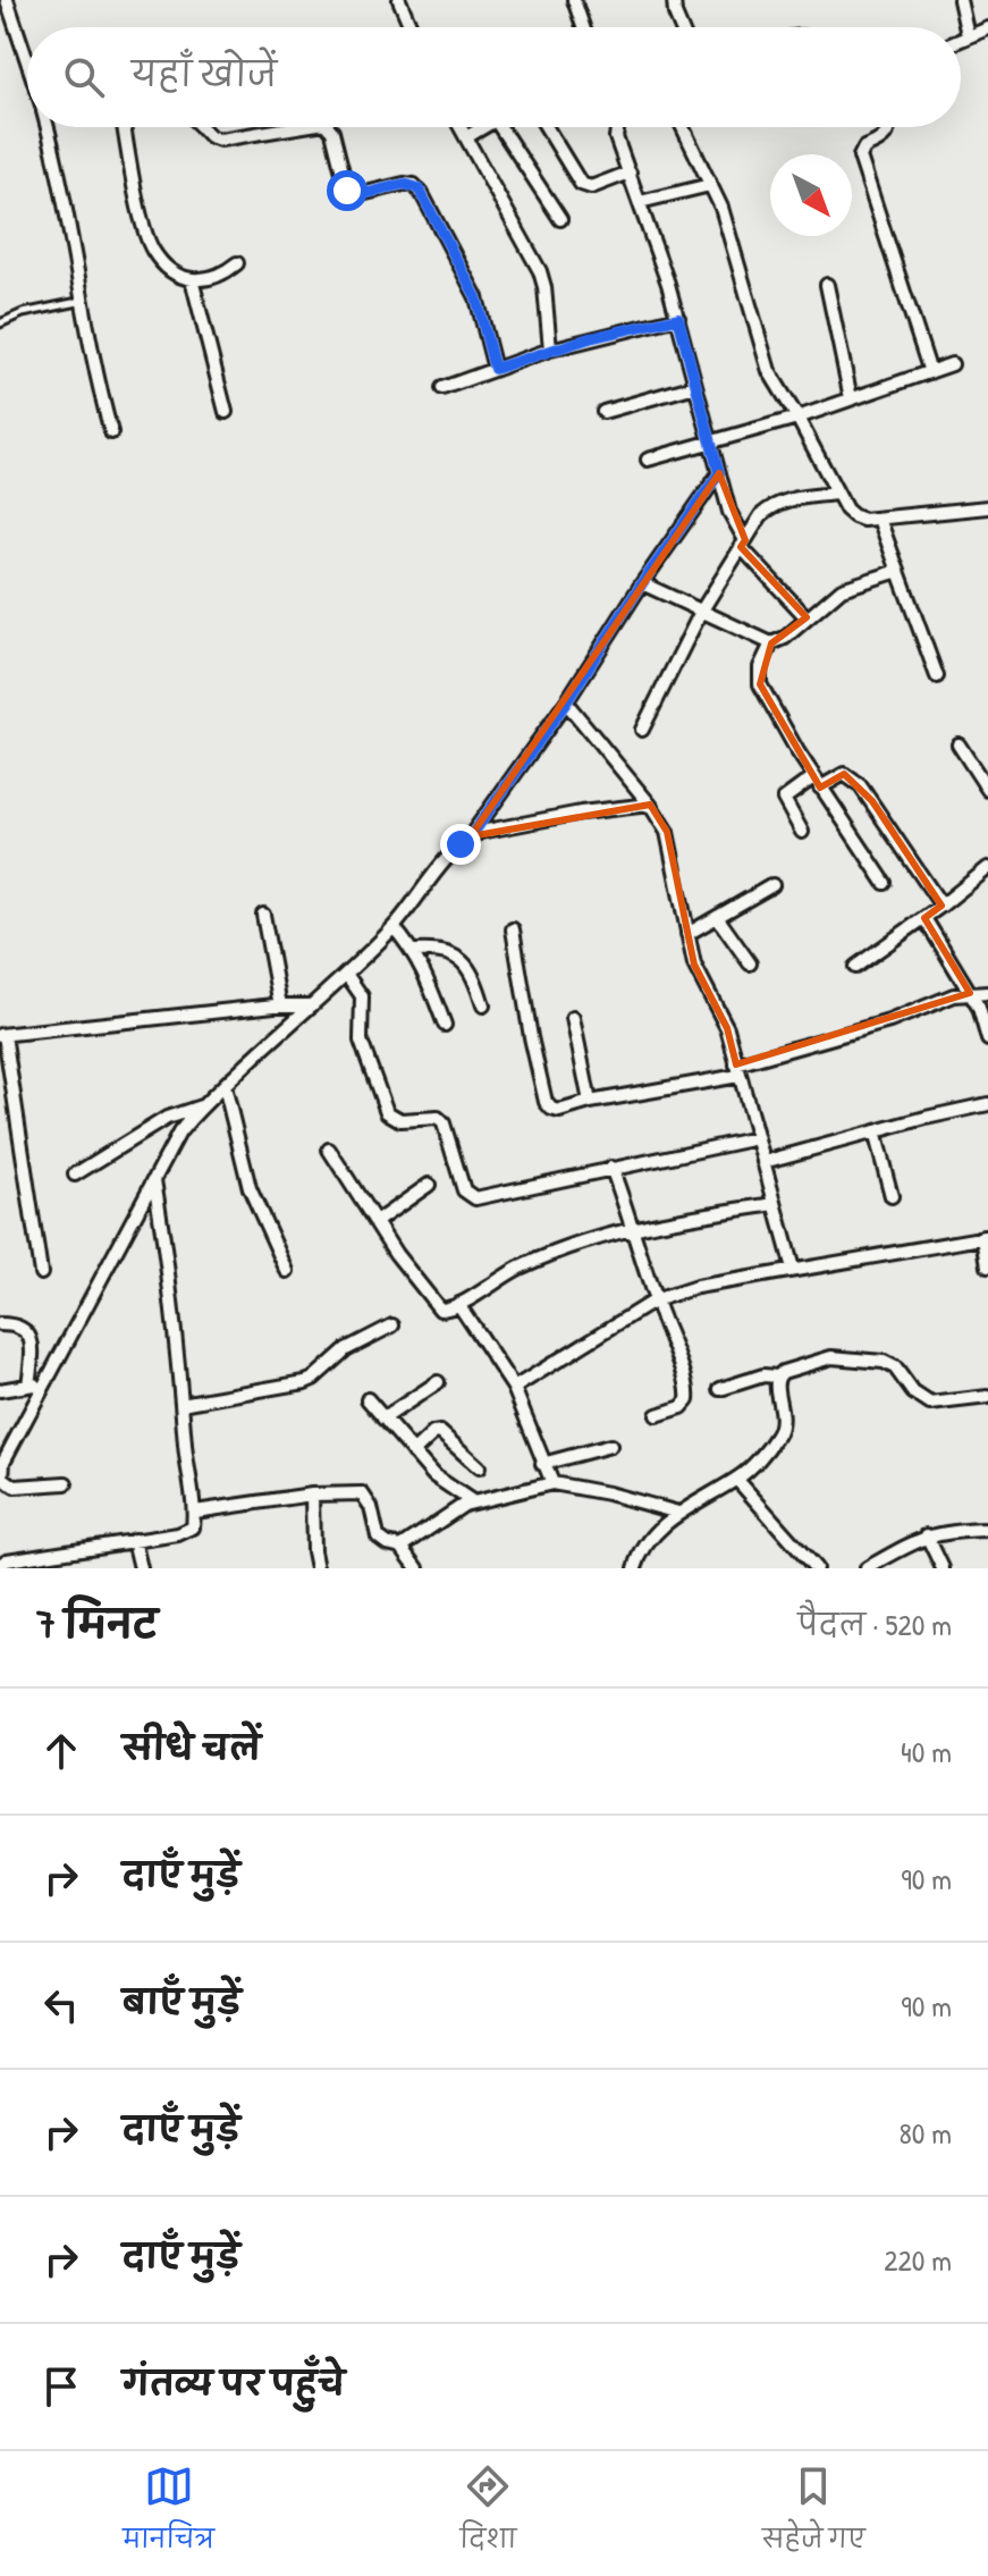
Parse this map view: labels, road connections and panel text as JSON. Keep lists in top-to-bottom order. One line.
{"north":"bottom right","page":{"search":"यहाँ खोजें","heading":["7 मिनट","पैदल · 520 m"],"list":[["सीधे चलें","40 m"],["दाएँ मुड़ें","90 m"],["बाएँ मुड़ें","90 m"],["दाएँ मुड़ें","80 m"],["दाएँ मुड़ें","220 m"],"गंतव्य पर पहुँचे"],"nav":["मानचित्र","दिशा","सहेजे गए"]}}
